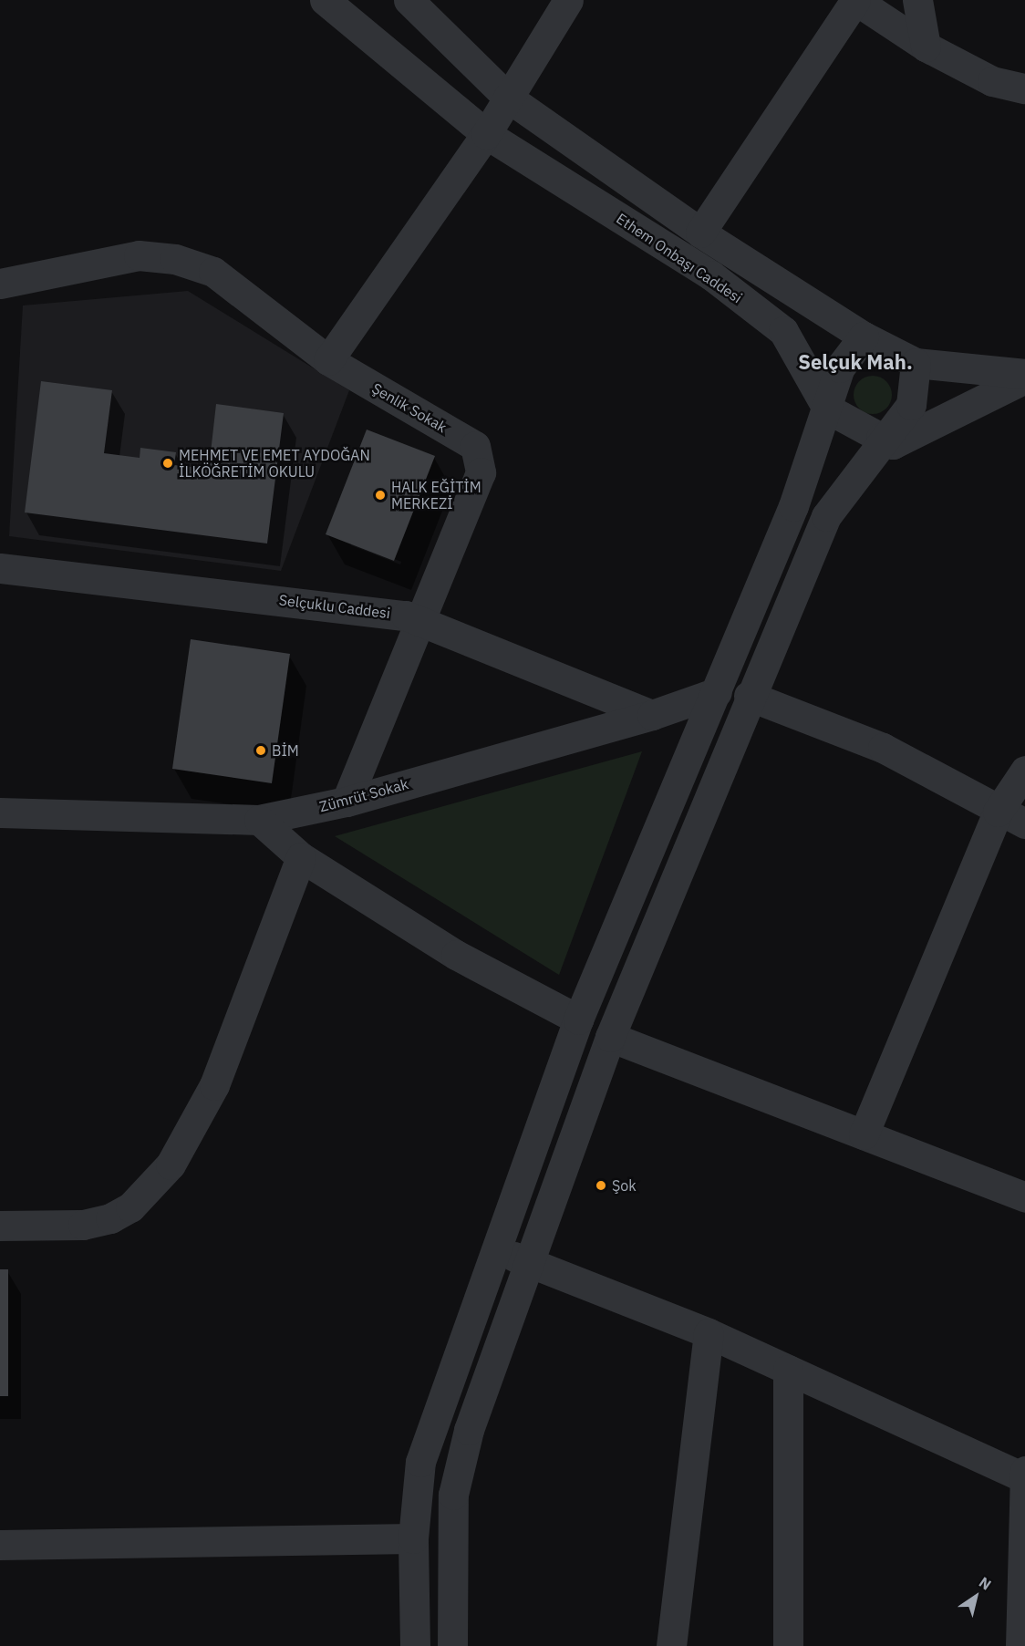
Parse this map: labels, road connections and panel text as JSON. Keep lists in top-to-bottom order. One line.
{"streets":{"street":["Ethem Onbaşı Caddesi","Şenlik Sokak","Selçuklu Caddesi","Zümrüt Sokak"]},"crossings":[["Şenlik Sokak","Selçuklu Caddesi"],["Şenlik Sokak","Zümrüt Sokak"],["Selçuklu Caddesi","Zümrüt Sokak"]],"districts":["Selçuk Mah."],"places":["MEHMET VE EMET AYDOĞAN İLKÖĞRETİM OKULU","HALK EĞİTİM MERKEZİ","BİM","Şok"],"north":"top right"}
